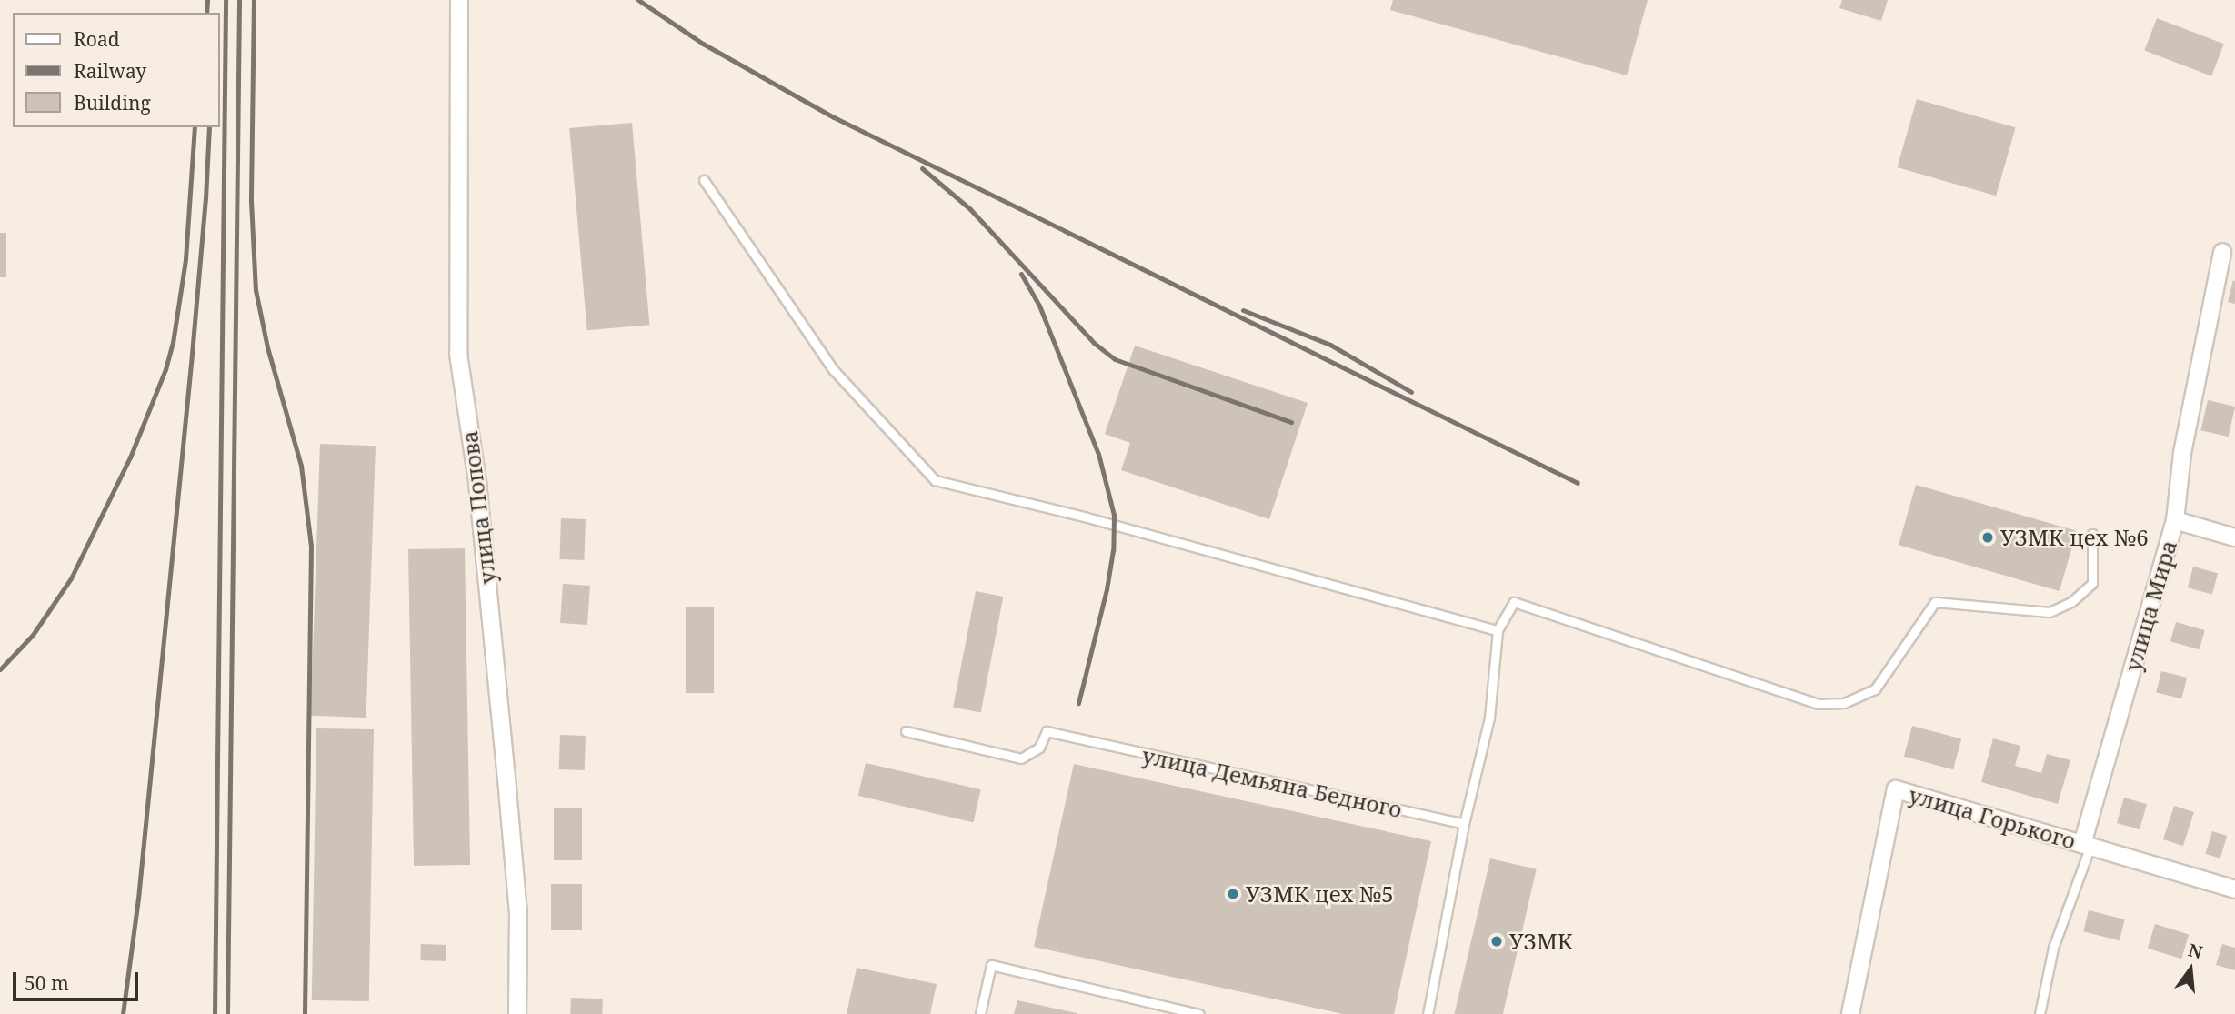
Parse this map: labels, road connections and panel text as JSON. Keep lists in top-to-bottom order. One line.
{"streets":{"street":["улица Попова","улица Мира","улица Горького"],"lane":["улица Демьяна Бедного"]},"crossings":[["улица Мира","улица Горького"]],"places":["УЗМК цех №6","УЗМК цех №5","УЗМК"],"legend":["Road","Railway","Building"],"scale_bar":"50 m","north":"top"}
